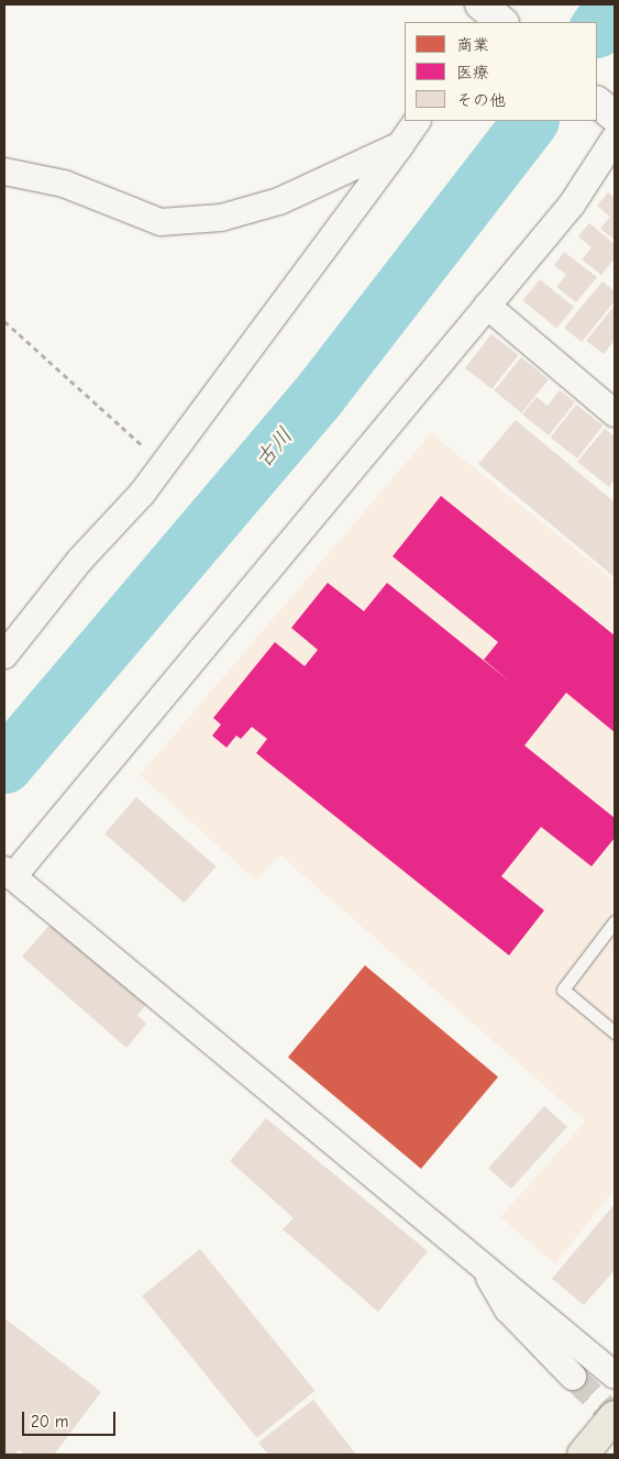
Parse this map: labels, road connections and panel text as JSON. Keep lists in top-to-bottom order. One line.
{"water":["古川"],"legend":["商業","医療","その他"],"scale_bar":"20 m"}
